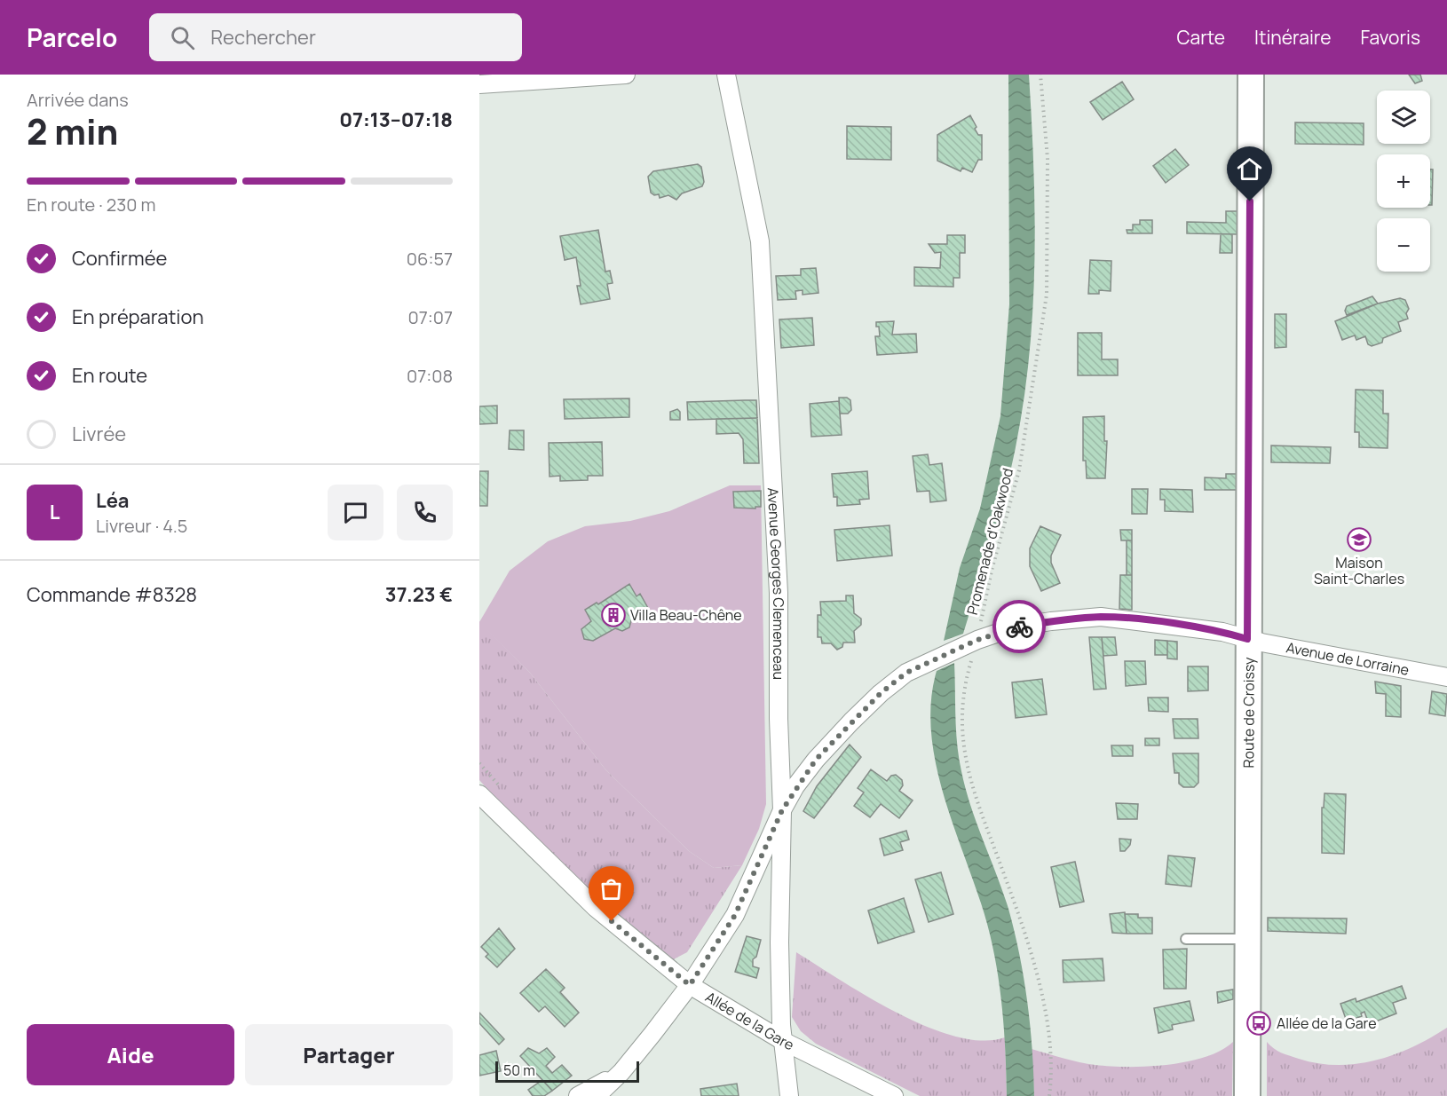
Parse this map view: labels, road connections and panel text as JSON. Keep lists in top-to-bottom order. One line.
{"streets":{"main road":["Route de Croissy"],"street":["Avenue Georges Clemenceau","Avenue de Lorraine","Allée de la Gare"],"path":["Promenade d'Oakwood"]},"crossings":[["Promenade d'Oakwood","Avenue de Lorraine"],["Avenue Georges Clemenceau","Avenue de Lorraine"],["Avenue Georges Clemenceau","Allée de la Gare"],["Avenue de Lorraine","Route de Croissy"],["Avenue de Lorraine","Allée de la Gare"]],"places":{"school or university":["Maison Saint-Charles"],"building":["Villa Beau-Chêne"],"bus stop":["Allée de la Gare"]},"scale_bar":"50 m","page":{"header":"Parcelo","search":"Rechercher","nav":["Carte","Itinéraire","Favoris"],"heading":["2 min","Arrivée dans","07:13–07:18"],"panel":["Léa","Livreur · 4.5","Commande #8328","37.23 €"],"map_buttons":["+","−"],"bar":"En route · 230 m","list":[["Confirmée","06:57"],["En préparation","07:07"],["En route","07:08"],"Livrée"],"round":"L","buttons":["Aide","Partager"],"scale":"50 m"}}
